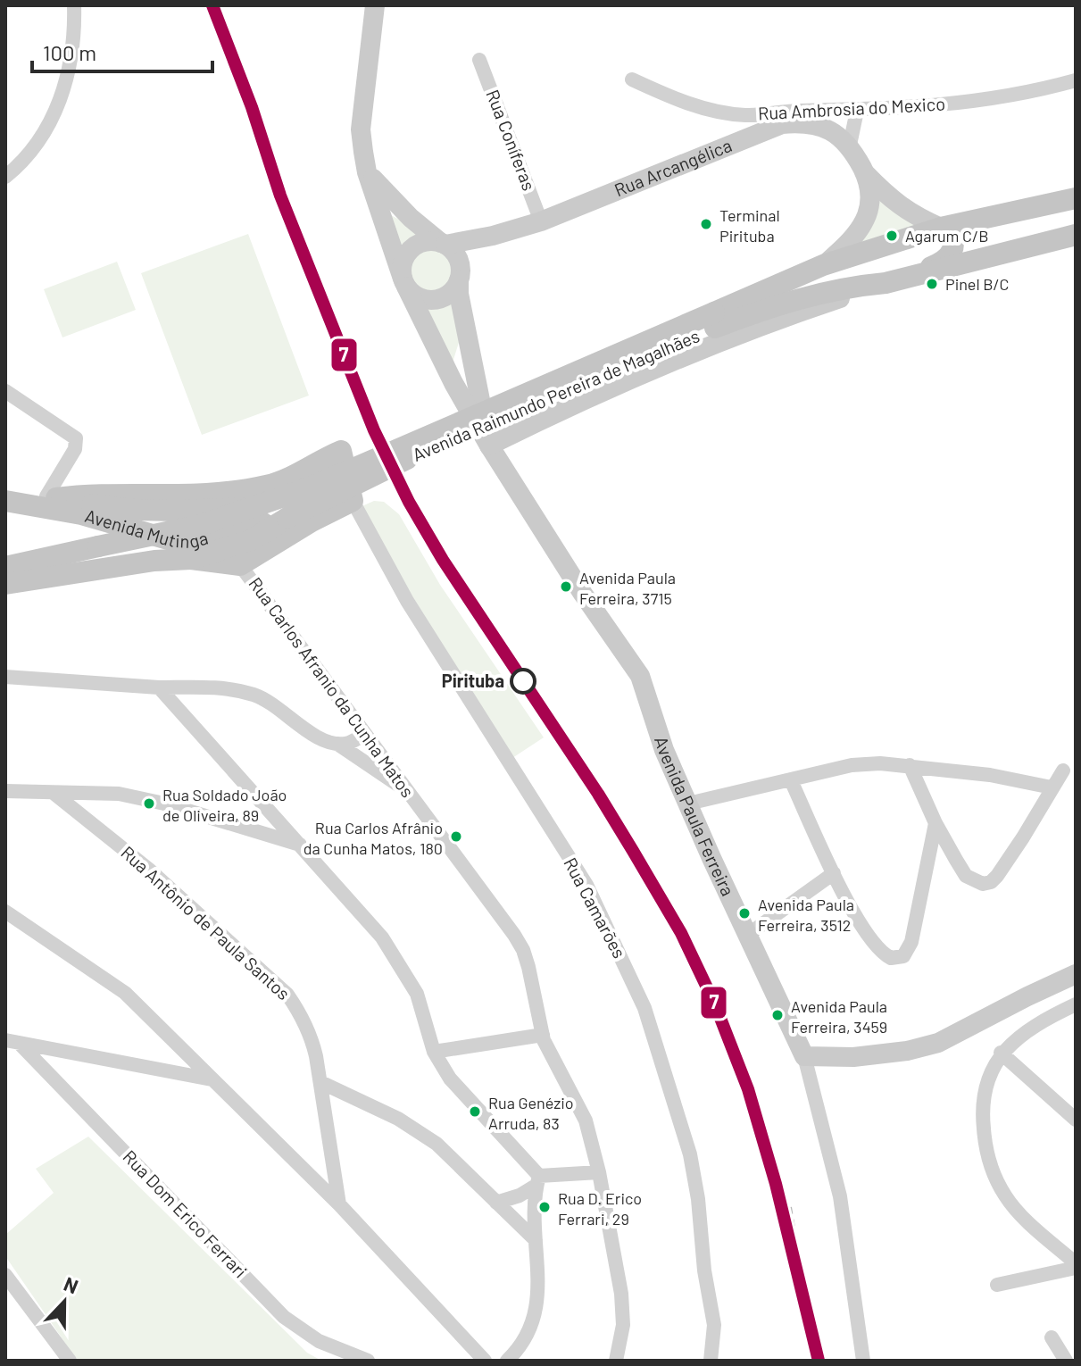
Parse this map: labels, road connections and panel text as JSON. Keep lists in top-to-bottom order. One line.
{"streets":{"main road":["Rua Arcangélica","Avenida Raimundo Pereira de Magalhães","Avenida Mutinga","Avenida Paula Ferreira"],"street":["Rua Ambrosia do Mexico","Rua Coníferas","Rua Carlos Afranio da Cunha Matos","Rua Camarões","Rua Antônio de Paula Santos","Rua Dom Erico Ferrari"]},"crossings":[["Rua Coníferas","Rua Arcangélica"],["Rua Arcangélica","Avenida Paula Ferreira"],["Avenida Raimundo Pereira de Magalhães","Avenida Mutinga"]],"places":["Terminal Pirituba","Agarum C/B","Pinel B/C","Avenida Paula Ferreira, 3715","Pirituba","Rua Soldado João de Oliveira, 89","Rua Carlos Afrânio da Cunha Matos, 180","Avenida Paula Ferreira, 3512","Avenida Paula Ferreira, 3459","Rua Genézio Arruda, 83","Rua D. Erico Ferrari, 29"],"lines":["transit line 7"],"scale_bar":"100 m","north":"top"}
